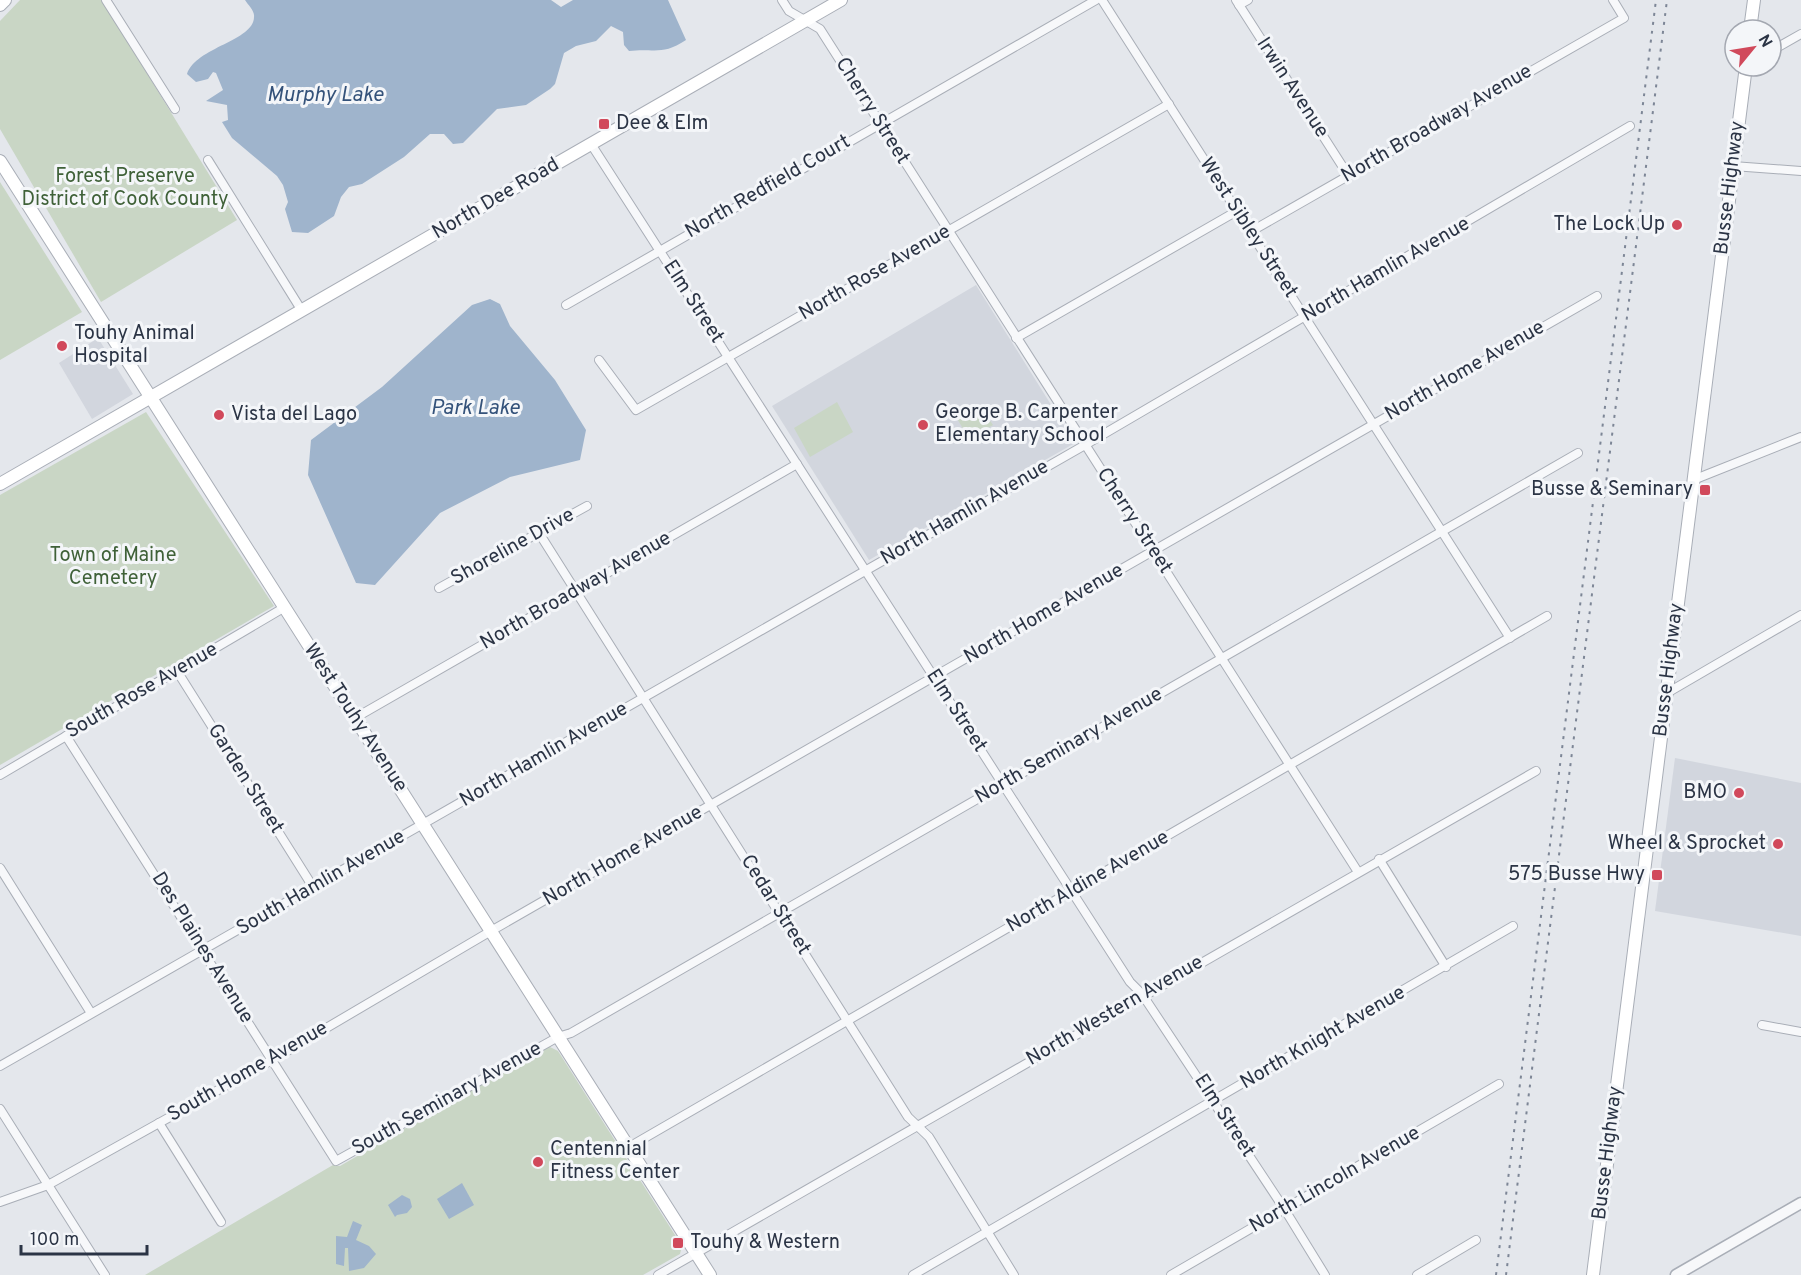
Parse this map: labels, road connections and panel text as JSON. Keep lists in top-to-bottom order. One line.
{"streets":{"main road":["Busse Highway","North Dee Road","West Touhy Avenue"],"street":["Irwin Avenue","Cherry Street","North Broadway Avenue","North Redfield Court","West Sibley Street","North Hamlin Avenue","North Rose Avenue","Elm Street","North Home Avenue","Shoreline Drive","South Rose Avenue","North Seminary Avenue","Garden Street","North Aldine Avenue","South Hamlin Avenue","Cedar Street","Des Plaines Avenue","North Western Avenue","North Knight Avenue","South Home Avenue","South Seminary Avenue","North Lincoln Avenue"]},"crossings":[["Irwin Avenue","North Broadway Avenue"],["Cherry Street","North Redfield Court"],["Cherry Street","North Dee Road"],["Cherry Street","North Hamlin Avenue"],["Cherry Street","North Rose Avenue"],["Cherry Street","North Home Avenue"],["Cherry Street","North Seminary Avenue"],["Cherry Street","North Aldine Avenue"],["Cherry Street","North Western Avenue"],["North Broadway Avenue","West Sibley Street"],["North Broadway Avenue","Elm Street"],["North Broadway Avenue","West Touhy Avenue"],["North Broadway Avenue","Cedar Street"],["North Redfield Court","Elm Street"],["North Dee Road","Elm Street"],["North Dee Road","West Touhy Avenue"],["West Sibley Street","North Hamlin Avenue"],["West Sibley Street","North Rose Avenue"],["West Sibley Street","North Home Avenue"],["West Sibley Street","North Seminary Avenue"],["West Sibley Street","North Aldine Avenue"],["North Hamlin Avenue","Elm Street"],["North Hamlin Avenue","West Touhy Avenue"],["North Hamlin Avenue","South Hamlin Avenue"],["North Hamlin Avenue","Cedar Street"],["North Rose Avenue","Elm Street"],["Elm Street","North Home Avenue"],["Elm Street","North Seminary Avenue"],["Elm Street","North Aldine Avenue"],["Elm Street","North Western Avenue"],["Elm Street","North Knight Avenue"],["Elm Street","North Lincoln Avenue"],["North Home Avenue","West Touhy Avenue"],["North Home Avenue","Cedar Street"],["North Home Avenue","South Home Avenue"],["Shoreline Drive","Cedar Street"],["South Rose Avenue","West Touhy Avenue"],["South Rose Avenue","Garden Street"],["South Rose Avenue","Des Plaines Avenue"],["West Touhy Avenue","North Seminary Avenue"],["West Touhy Avenue","North Aldine Avenue"],["West Touhy Avenue","South Hamlin Avenue"],["West Touhy Avenue","North Western Avenue"],["West Touhy Avenue","South Home Avenue"],["West Touhy Avenue","South Seminary Avenue"],["North Seminary Avenue","Cedar Street"],["North Seminary Avenue","South Seminary Avenue"],["Garden Street","South Hamlin Avenue"],["North Aldine Avenue","Cedar Street"],["South Hamlin Avenue","Des Plaines Avenue"],["Cedar Street","North Western Avenue"],["Cedar Street","North Knight Avenue"],["Des Plaines Avenue","South Home Avenue"],["Des Plaines Avenue","South Seminary Avenue"]],"water":["Murphy Lake","Park Lake"],"parks":["Forest Preserve District of Cook County","Town of Maine Cemetery"],"places":{"transit":["Dee & Elm","Busse & Seminary","575 Busse Hwy","Touhy & Western"],"other":["The Lock Up","Touhy Animal Hospital","Vista del Lago","George B. Carpenter Elementary School","BMO","Wheel & Sprocket","Centennial Fitness Center"]},"scale_bar":"100 m","north":"top right"}
